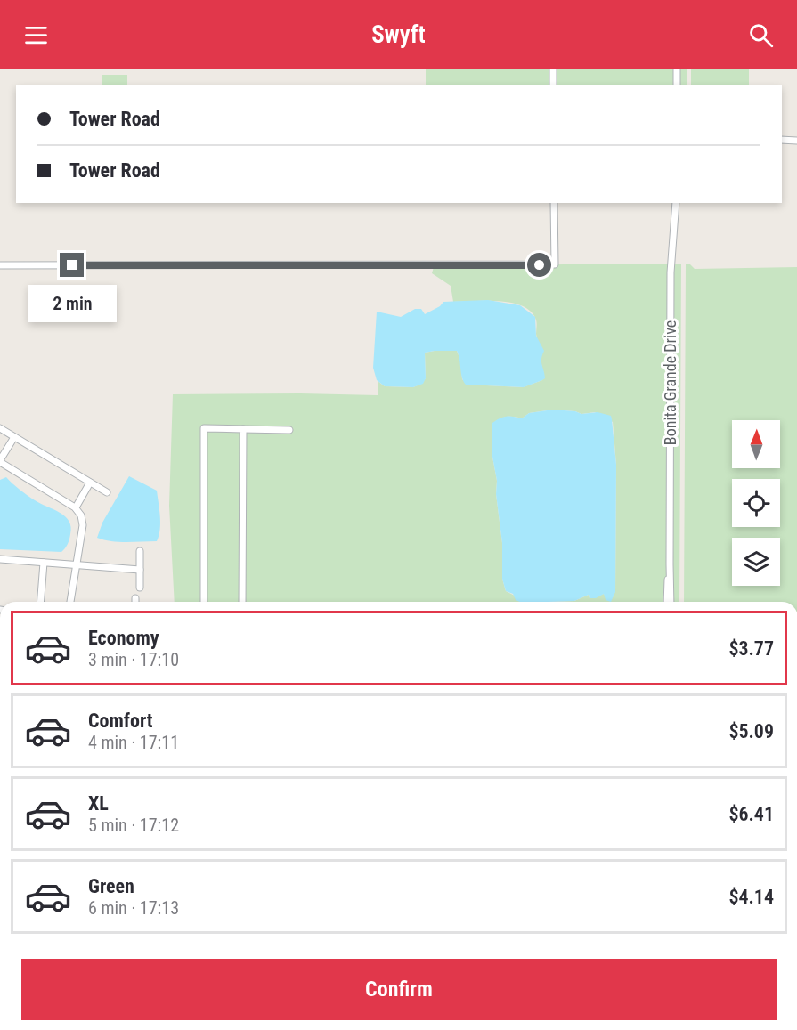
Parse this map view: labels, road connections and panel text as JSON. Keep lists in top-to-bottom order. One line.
{"streets":{"street":["Bonita Grande Drive"]},"north":"top","page":{"header":"Swyft","banner":["Tower Road","Tower Road"],"bubble":"2 min","list":[{"name":"Economy","note":"3 min · 17:10","value":"$3.77"},{"name":"Comfort","note":"4 min · 17:11","value":"$5.09"},{"name":"XL","note":"5 min · 17:12","value":"$6.41"},{"name":"Green","note":"6 min · 17:13","value":"$4.14"}],"buttons":"Confirm"}}
